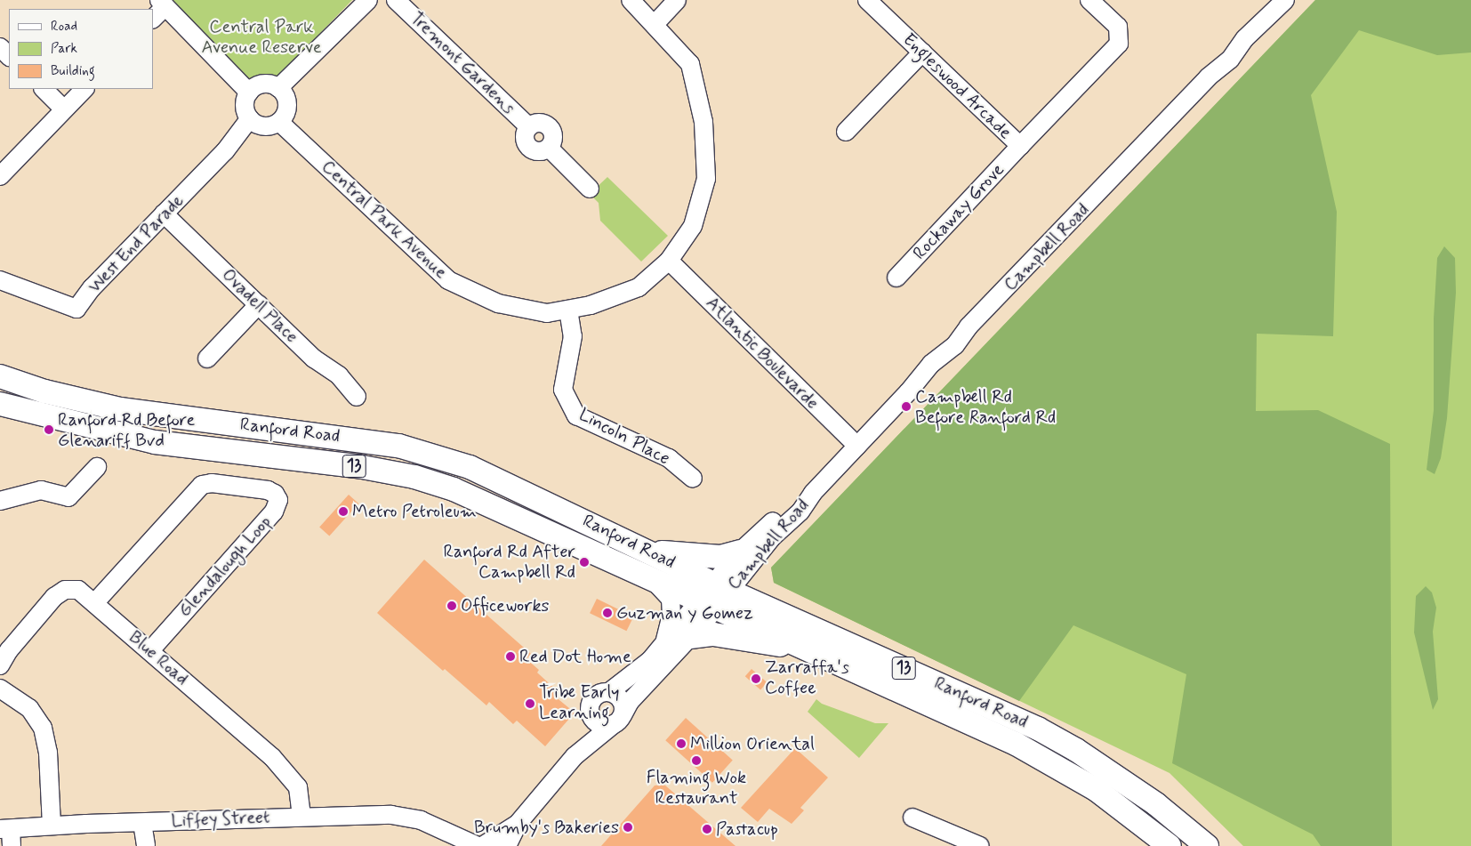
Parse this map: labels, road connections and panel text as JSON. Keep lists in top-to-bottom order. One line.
{"streets":{"main road":["Ranford Road","13"],"street":["Tremont Gardens","Engleswood Arcade","Rockaway Grove","Central Park Avenue","West End Parade","Campbell Road","Ovadell Place","Atlantic Boulevarde","Lincoln Place","Glendalough Loop","Blue Road","Liffey Street"]},"crossings":[["Engleswood Arcade","Rockaway Grove"],["Central Park Avenue","West End Parade"],["Central Park Avenue","Atlantic Boulevarde"],["Central Park Avenue","Lincoln Place"],["West End Parade","Ovadell Place"],["Campbell Road","Atlantic Boulevarde"],["Campbell Road","Ranford Road"],["Campbell Road","Liffey Street"],["Glendalough Loop","Blue Road"],["Blue Road","Liffey Street"]],"parks":["Central Park Avenue Reserve"],"places":["Campbell Rd Before Ranford Rd","Ranford Rd Before Glenariff Bvd","Metro Petroleum","Ranford Rd After Campbell Rd","Officeworks","Guzman y Gomez","Red Dot Home","Zarraffa's Coffee","Tribe Early Learning","Million Oriental","Flaming Wok Restaurant","Brumby's Bakeries","Pastacup"],"legend":["Road","Park","Building"]}
